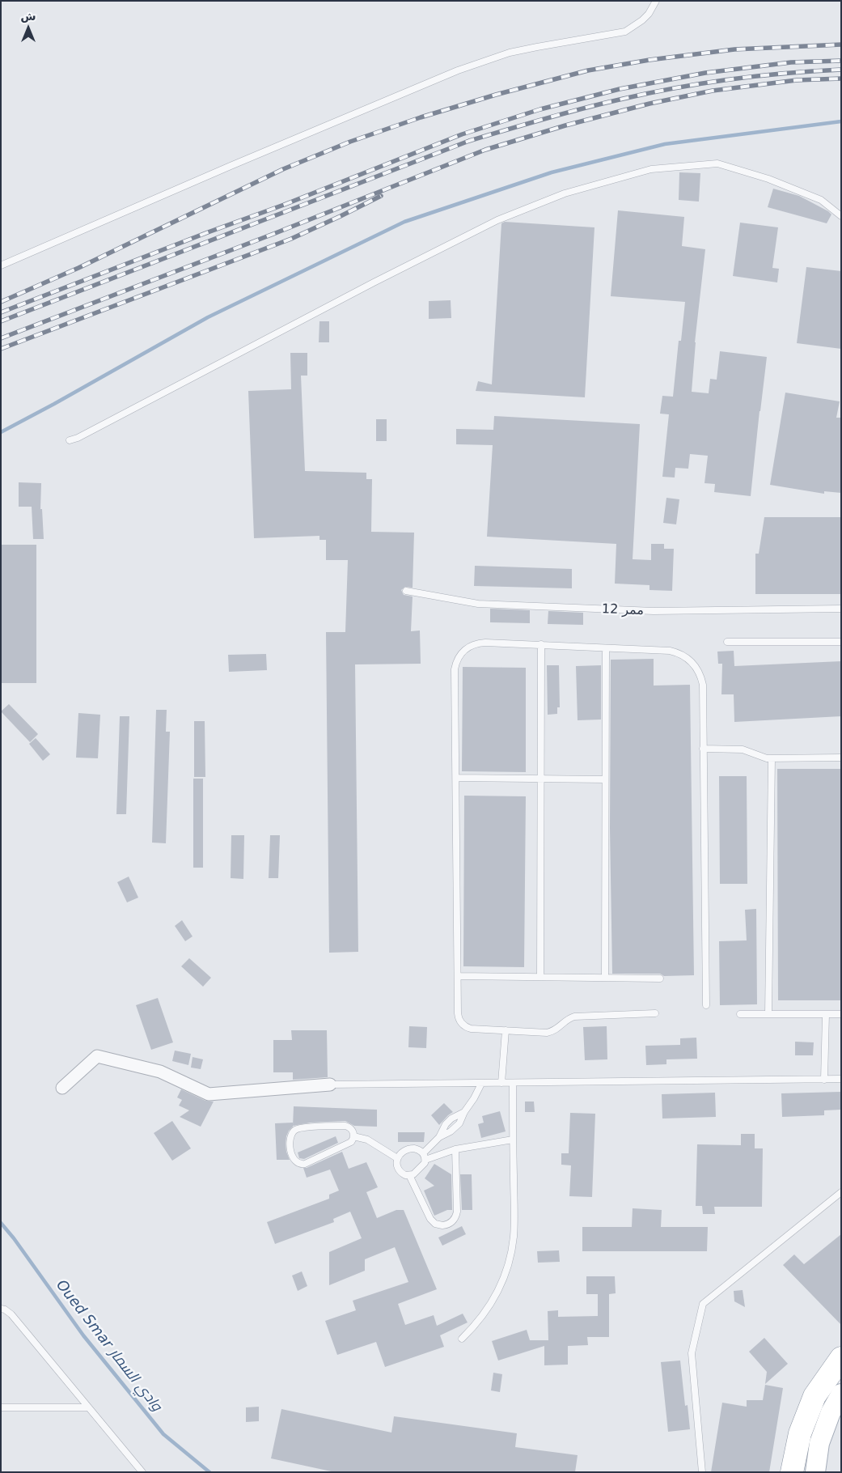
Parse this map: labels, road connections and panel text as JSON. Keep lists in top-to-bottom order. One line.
{"streets":{"lane":["ممر 12"]},"water":["Oued Smar وادي السمار"],"north":"top"}
